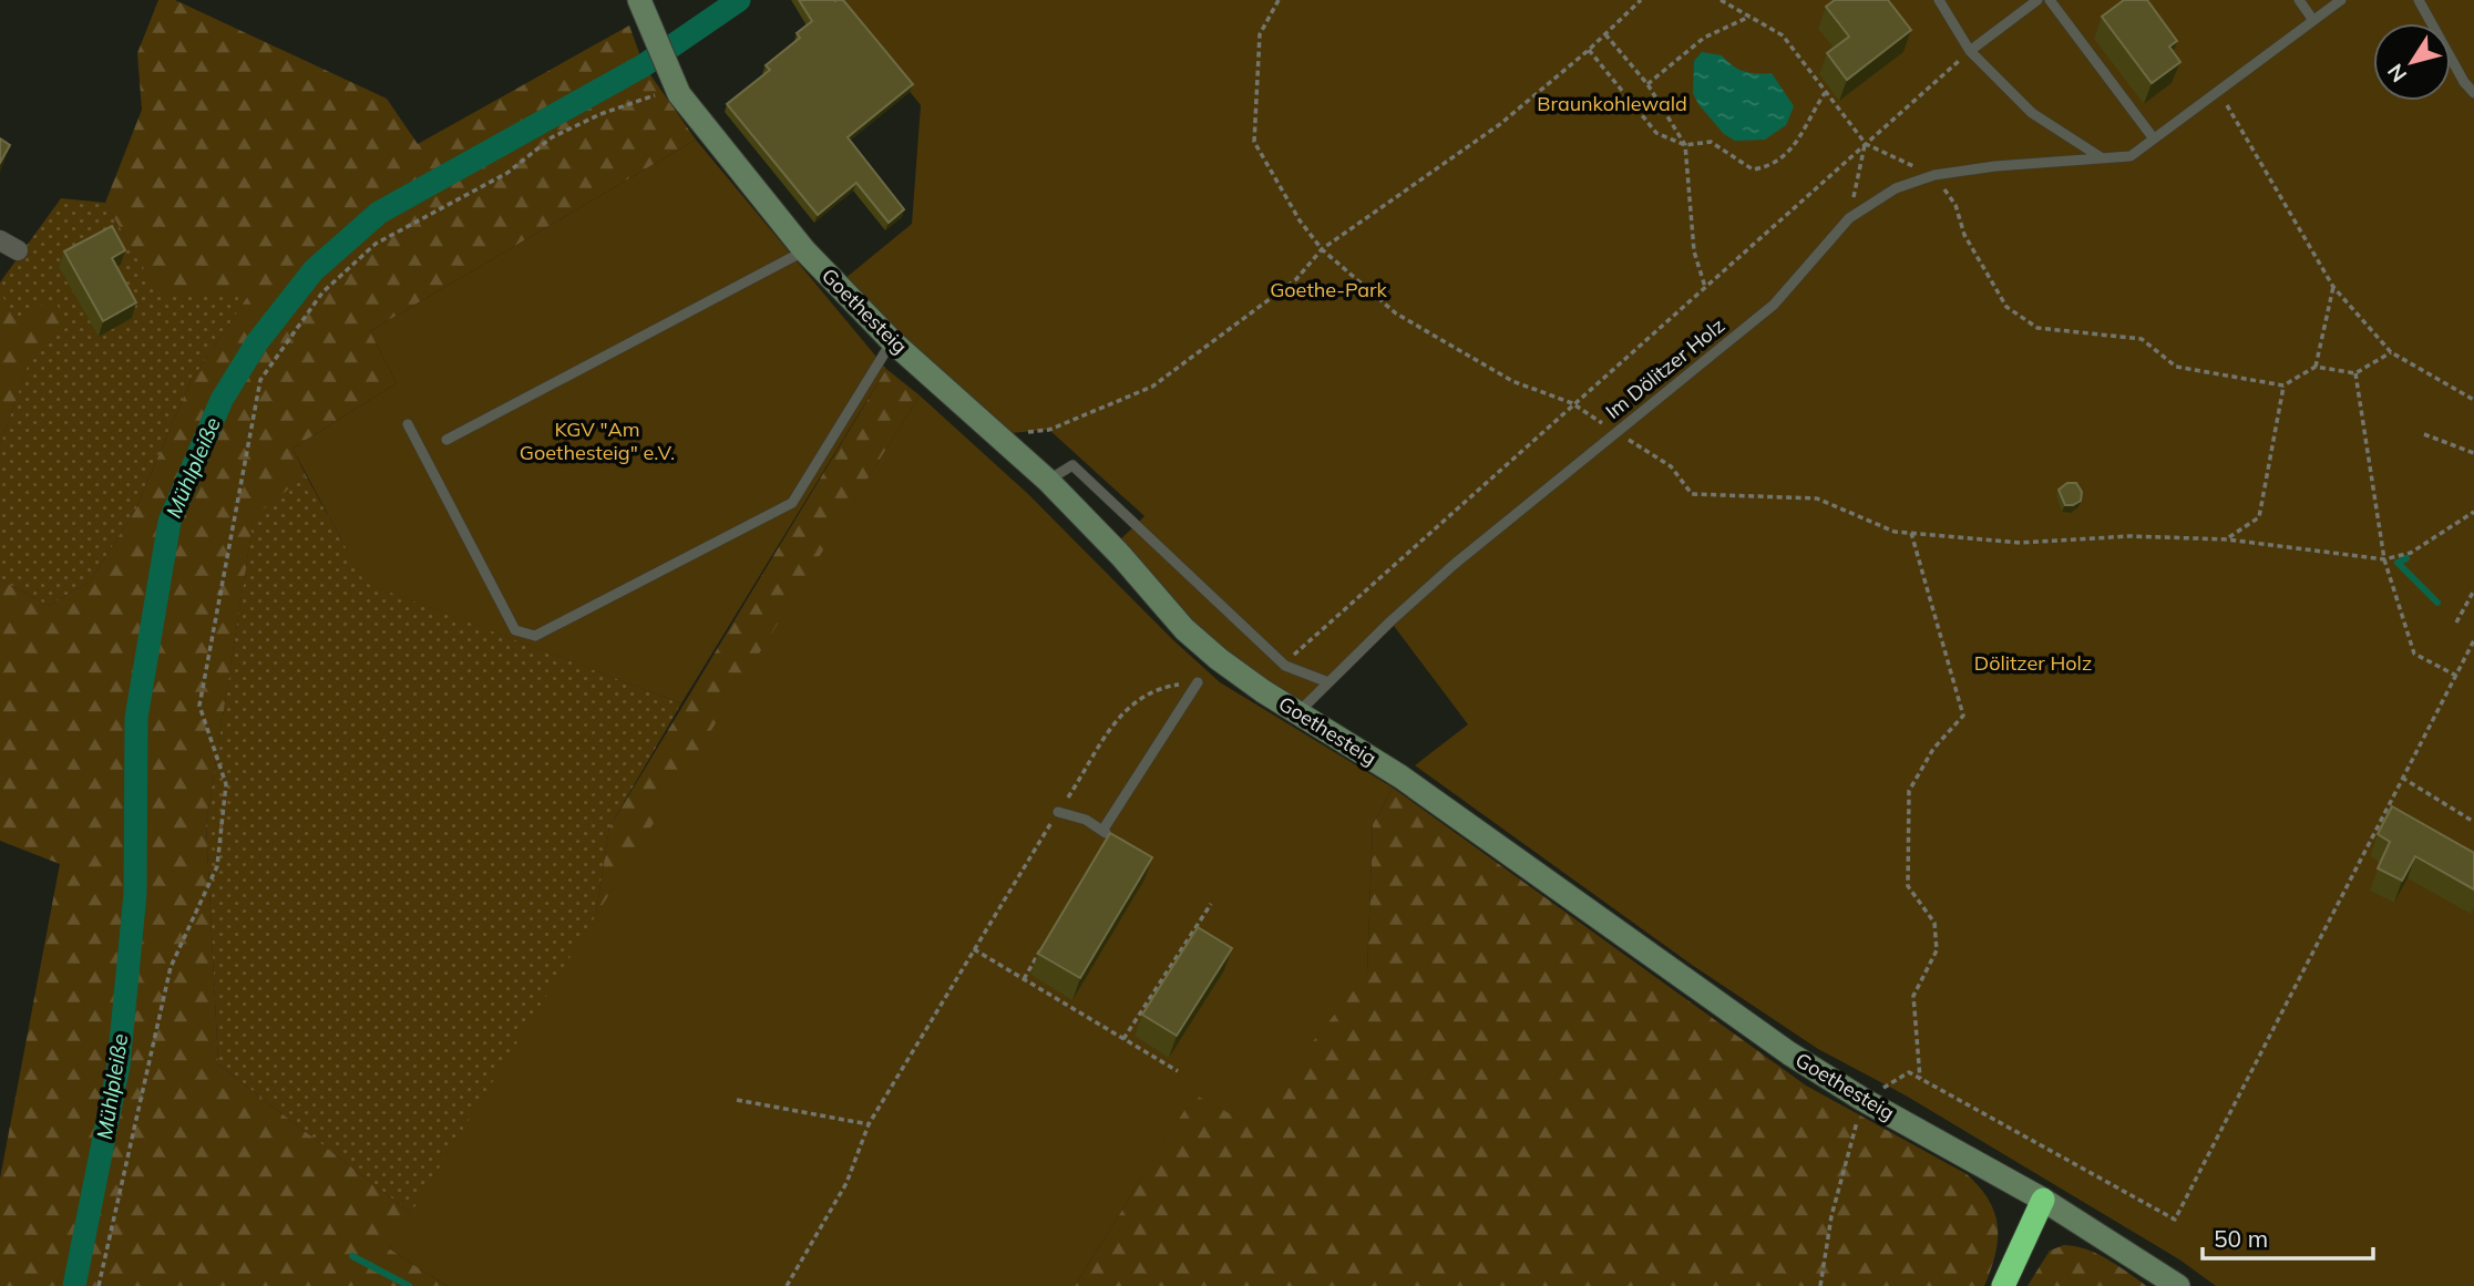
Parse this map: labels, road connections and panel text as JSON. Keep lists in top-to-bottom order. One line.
{"streets":{"main road":["Goethesteig"],"lane":["Im Dölitzer Holz"]},"crossings":[["Goethesteig","Im Dölitzer Holz"]],"water":["Mühlpleiße"],"parks":["Braunkohlewald","Goethe-Park","KGV \"Am Goethesteig\" e.V.","Dölitzer Holz"],"scale_bar":"50 m","north":"bottom left"}
